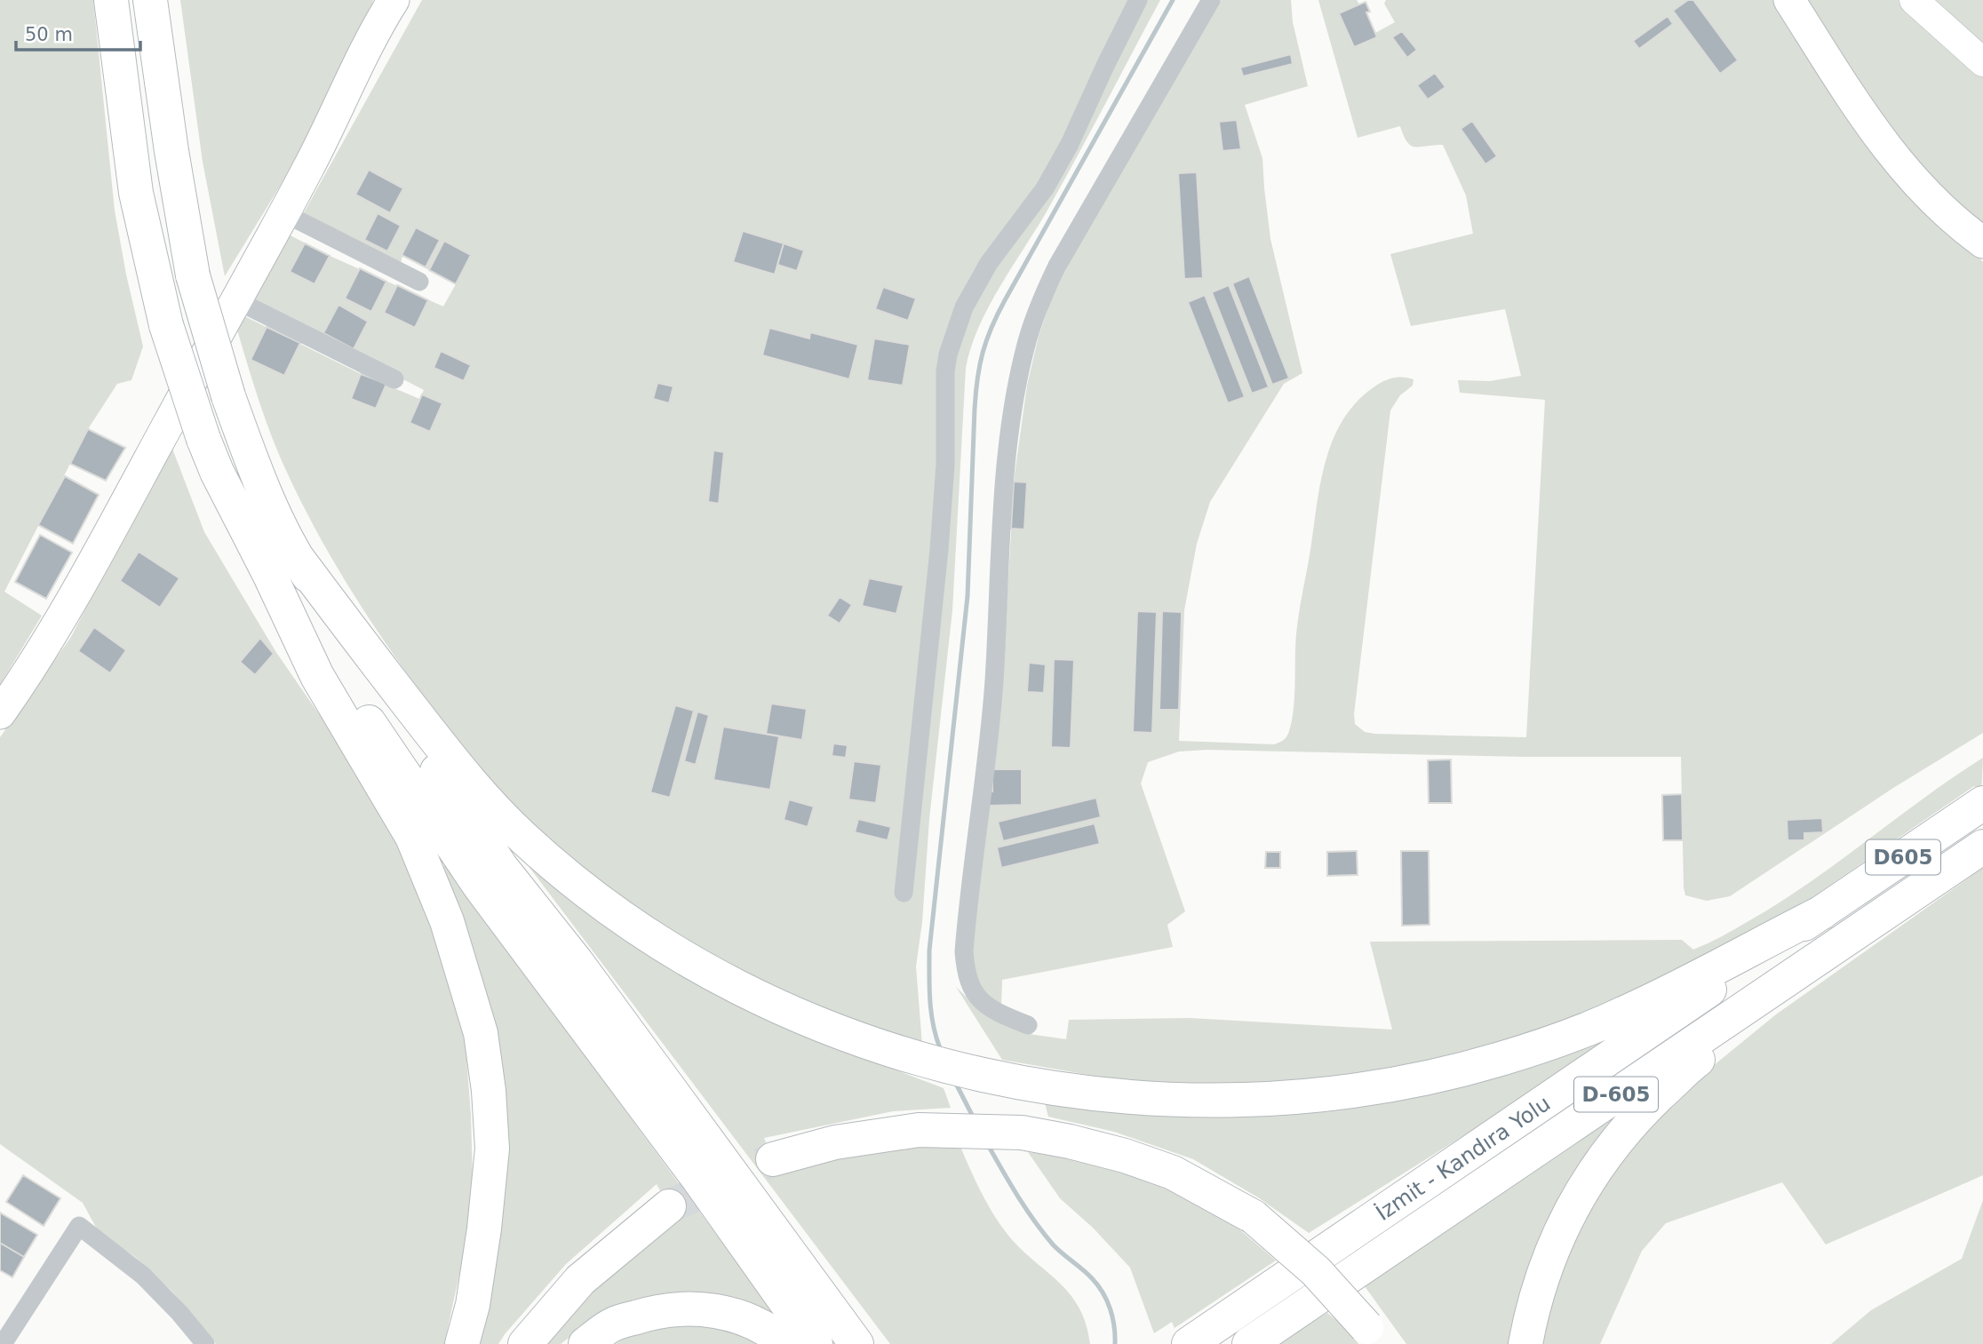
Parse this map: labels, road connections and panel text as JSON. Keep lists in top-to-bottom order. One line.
{"streets":{"highway":["D605","D-605","İzmit - Kandıra Yolu"]},"scale_bar":"50 m"}
